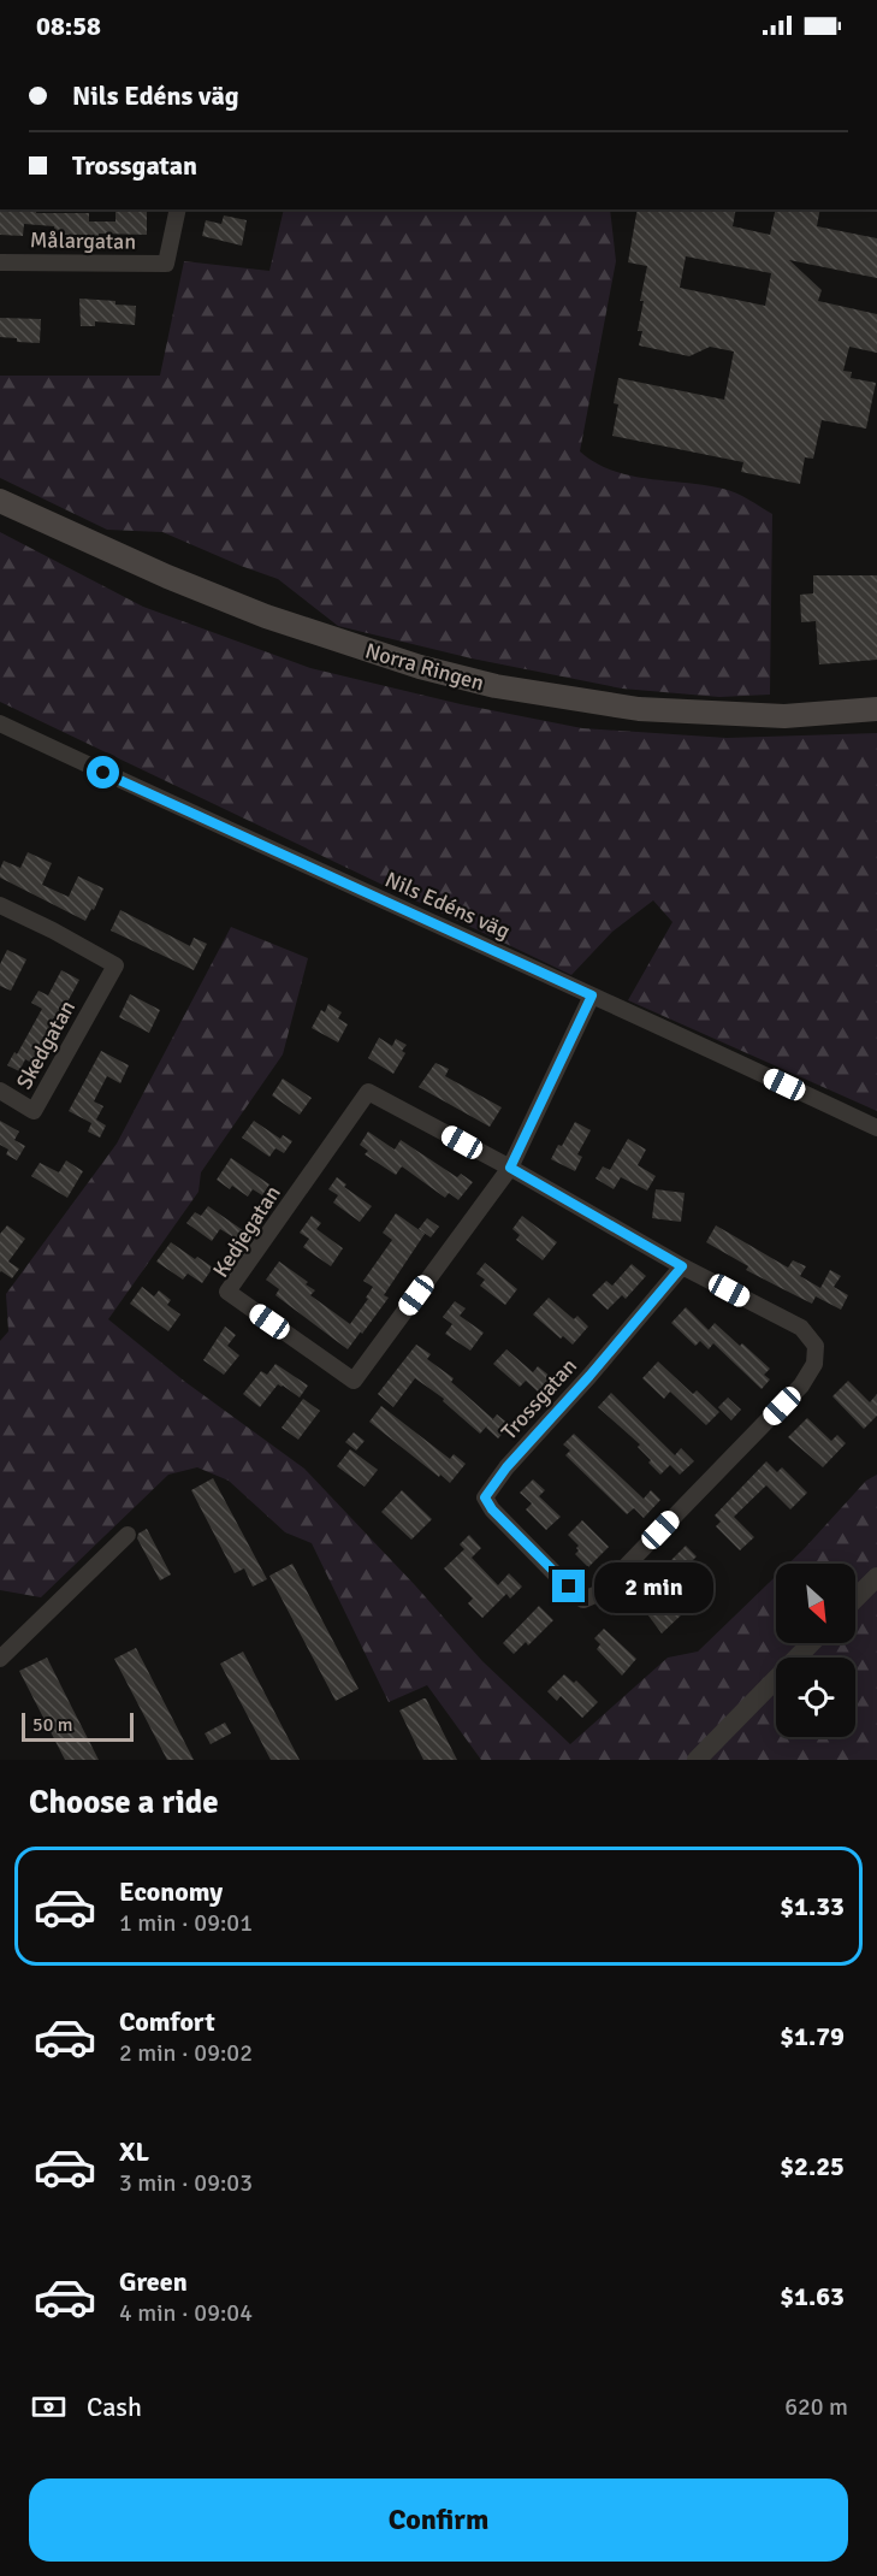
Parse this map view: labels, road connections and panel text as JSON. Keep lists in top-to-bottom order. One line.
{"streets":{"main road":["Norra Ringen"],"street":["Målargatan","Nils Edéns väg","Skedgatan","Kedjegatan","Trossgatan"]},"crossings":[["Nils Edéns väg","Kedjegatan"],["Kedjegatan","Trossgatan"]],"scale_bar":"50 m","north":"bottom right","page":{"status":"08:58","banner":["Nils Edéns väg","Trossgatan"],"bubble":"2 min","scale":"50 m","heading":"Choose a ride","list":[{"name":"Economy","note":"1 min · 09:01","value":"$1.33"},{"name":"Comfort","note":"2 min · 09:02","value":"$1.79"},{"name":"XL","note":"3 min · 09:03","value":"$2.25"},{"name":"Green","note":"4 min · 09:04","value":"$1.63"}],"pay":["Cash","620 m"],"buttons":"Confirm"}}
